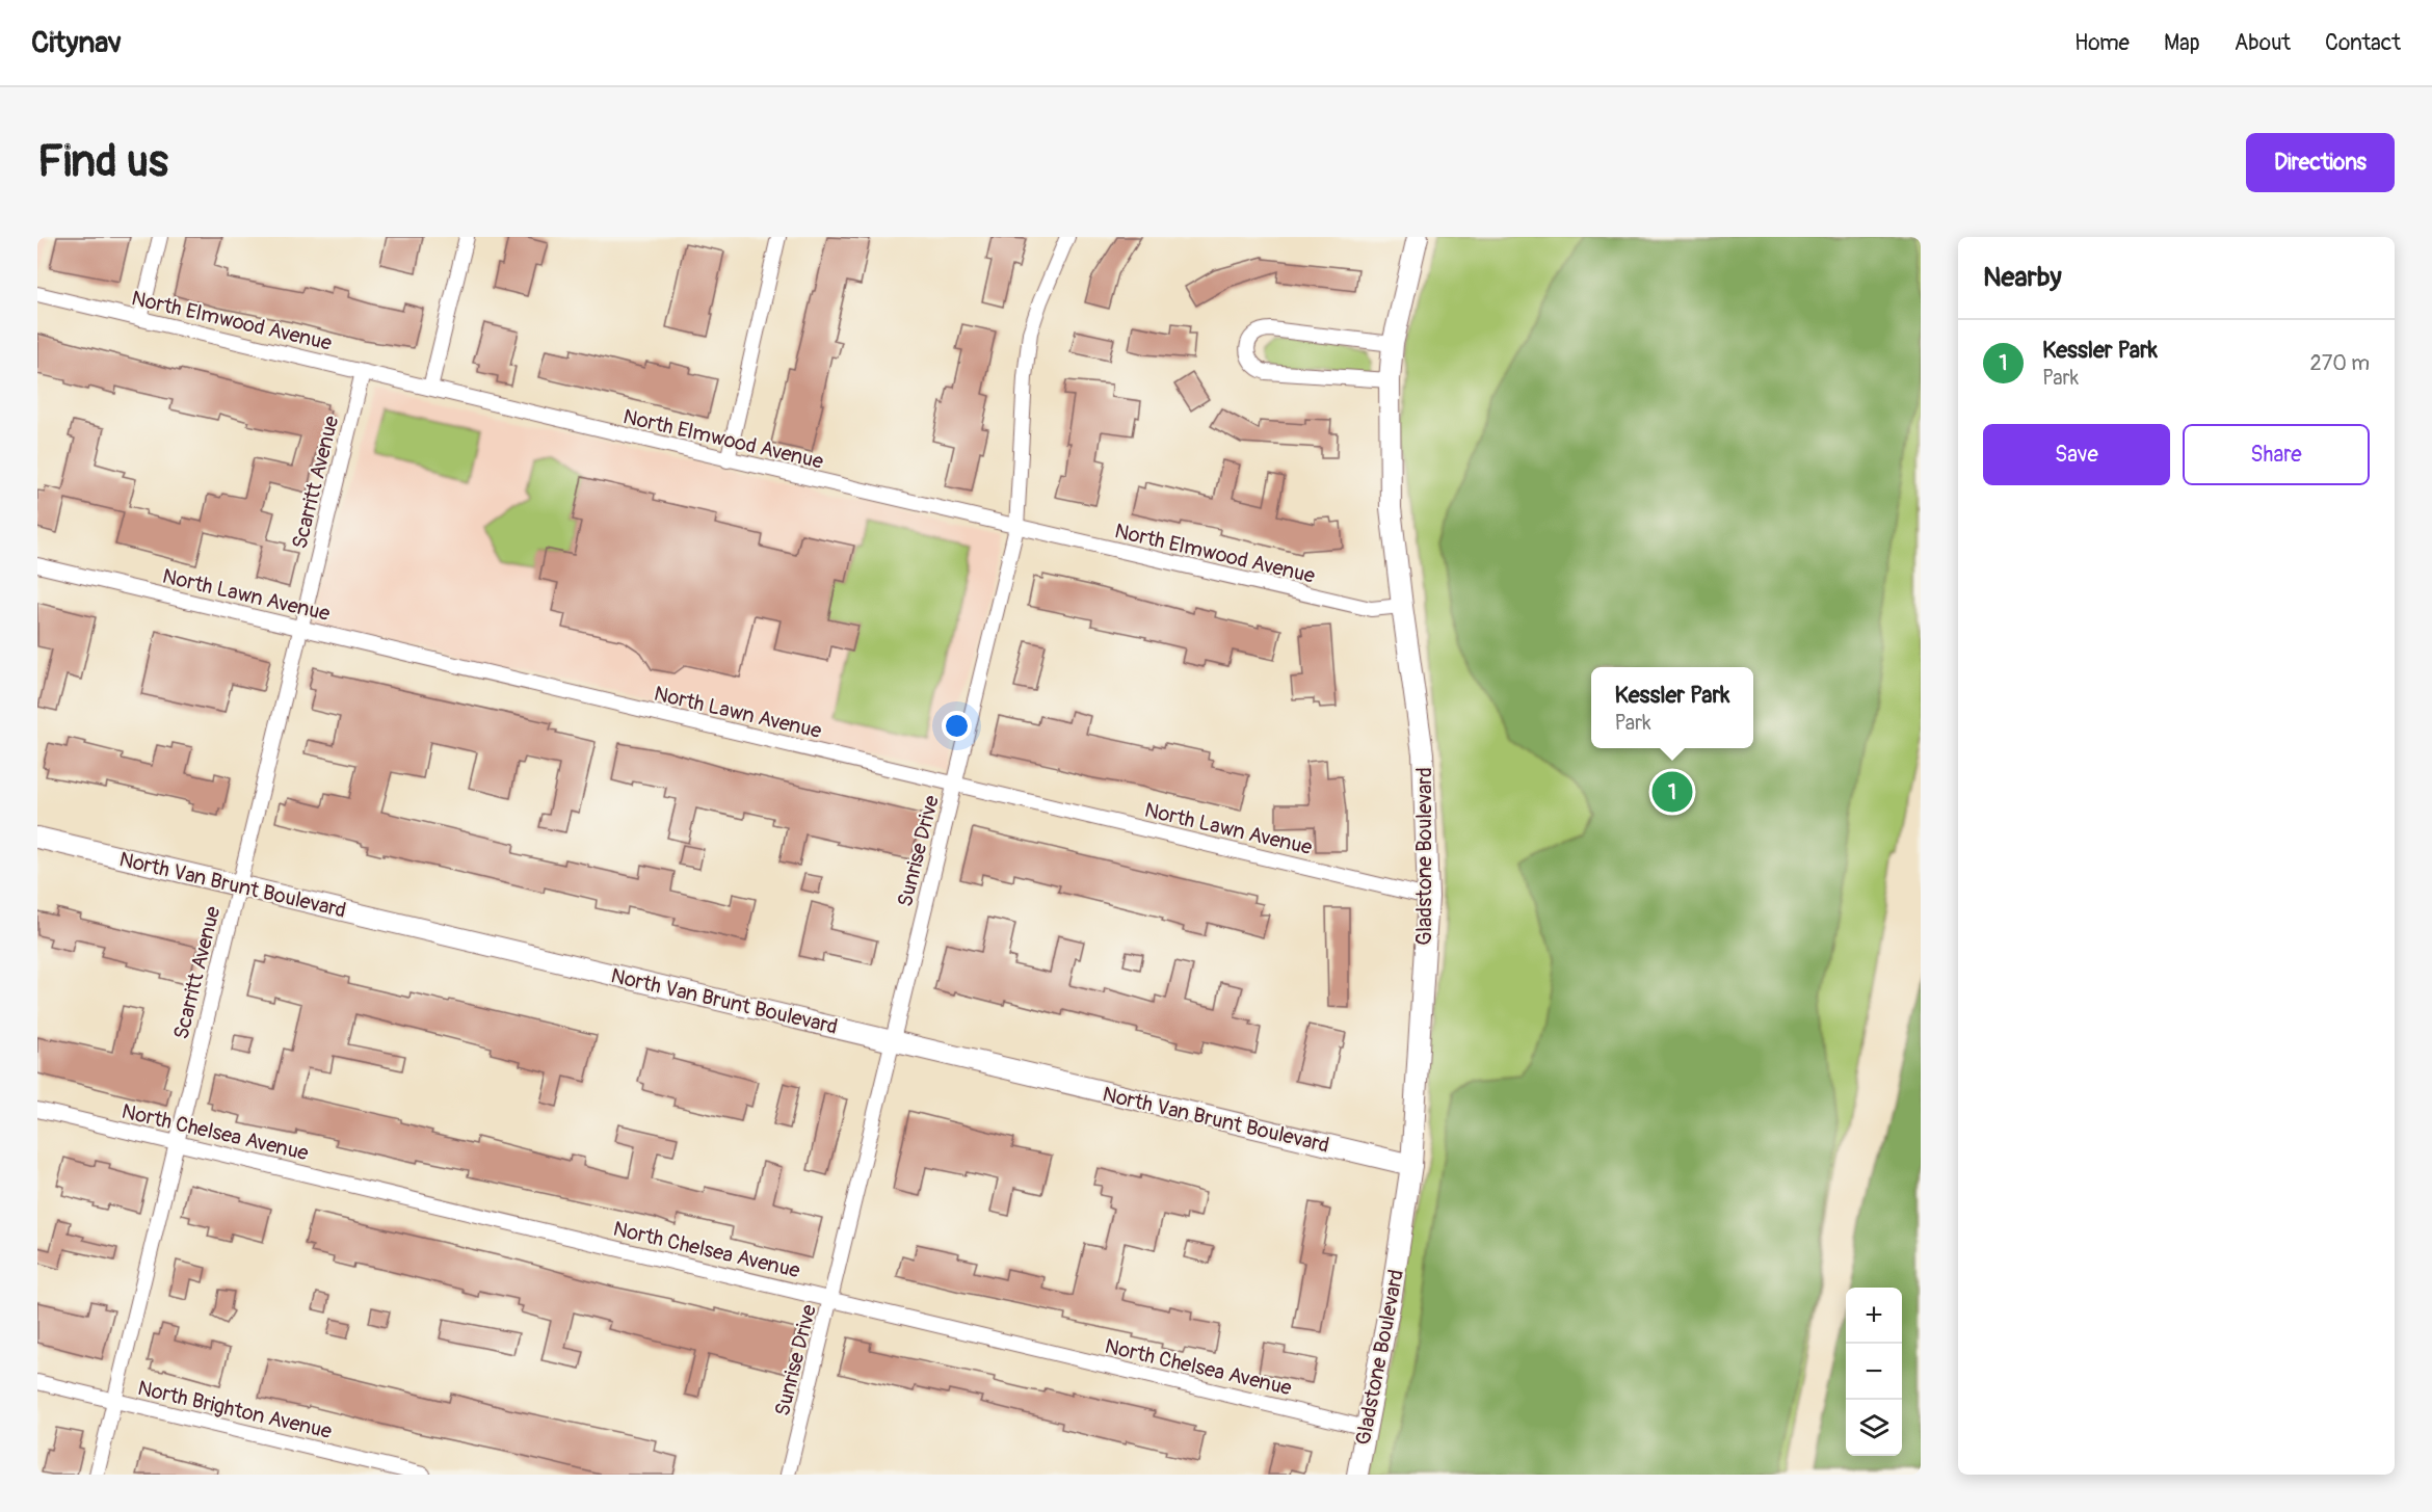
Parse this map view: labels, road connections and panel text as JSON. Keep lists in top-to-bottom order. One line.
{"streets":{"street":["North Elmwood Avenue","Scarritt Avenue","North Lawn Avenue","Sunrise Drive","Gladstone Boulevard","North Van Brunt Boulevard","North Chelsea Avenue","North Brighton Avenue"]},"crossings":[["North Elmwood Avenue","Scarritt Avenue"],["North Elmwood Avenue","Sunrise Drive"],["North Elmwood Avenue","Gladstone Boulevard"],["Scarritt Avenue","North Lawn Avenue"],["Scarritt Avenue","North Van Brunt Boulevard"],["Scarritt Avenue","North Chelsea Avenue"],["Scarritt Avenue","North Brighton Avenue"],["North Lawn Avenue","Sunrise Drive"],["North Lawn Avenue","Gladstone Boulevard"],["Sunrise Drive","North Van Brunt Boulevard"],["Sunrise Drive","North Chelsea Avenue"],["Gladstone Boulevard","North Van Brunt Boulevard"],["Gladstone Boulevard","North Chelsea Avenue"]],"page":{"header":"Citynav","nav":["Home","Map","About","Contact"],"buttons":["Directions",["Save","Share"]],"title":"Find us","heading":"Nearby","list":[{"mark":"1","name":"Kessler Park","note":"Park","value":"270 m"}],"popup":["Kessler Park","Park"],"pins":"1","map_buttons":["+","−"]}}
